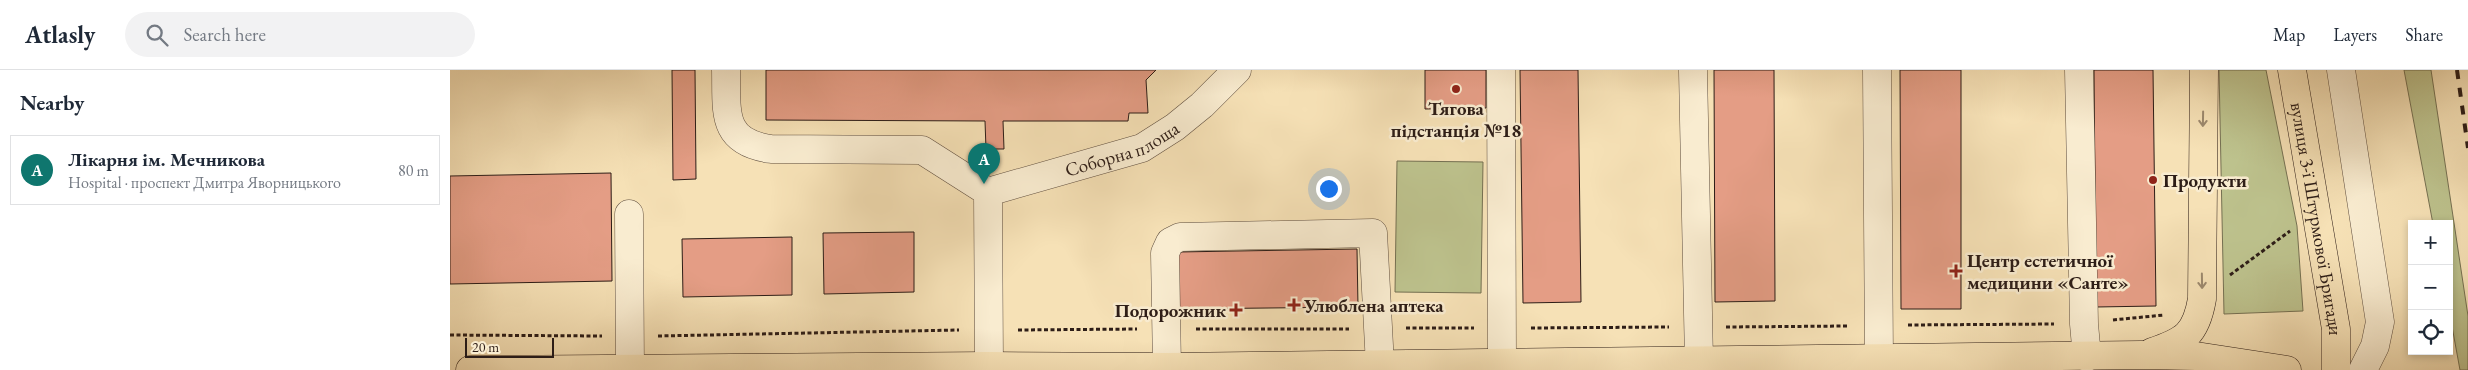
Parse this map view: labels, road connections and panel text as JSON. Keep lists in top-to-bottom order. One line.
{"streets":{"main road":["вулиця 3-ї Штурмової Бригади"],"street":["Соборна площа"]},"places":{"other":["Тягова пiдстанцiя №18","Продукти"],"health":["Центр естетичної медицини «Санте»","Улюблена аптека","Подорожник"]},"scale_bar":"20 m","page":{"header":"Atlasly","search":"Search here","nav":["Map","Layers","Share"],"heading":"Nearby","list":[{"mark":"A","name":"Лікарня ім. Мечникова","note":"Hospital · проспект Дмитра Яворницького","value":"80 m"}],"pins":"A","map_buttons":["+","−"],"scale":"20 m"}}
